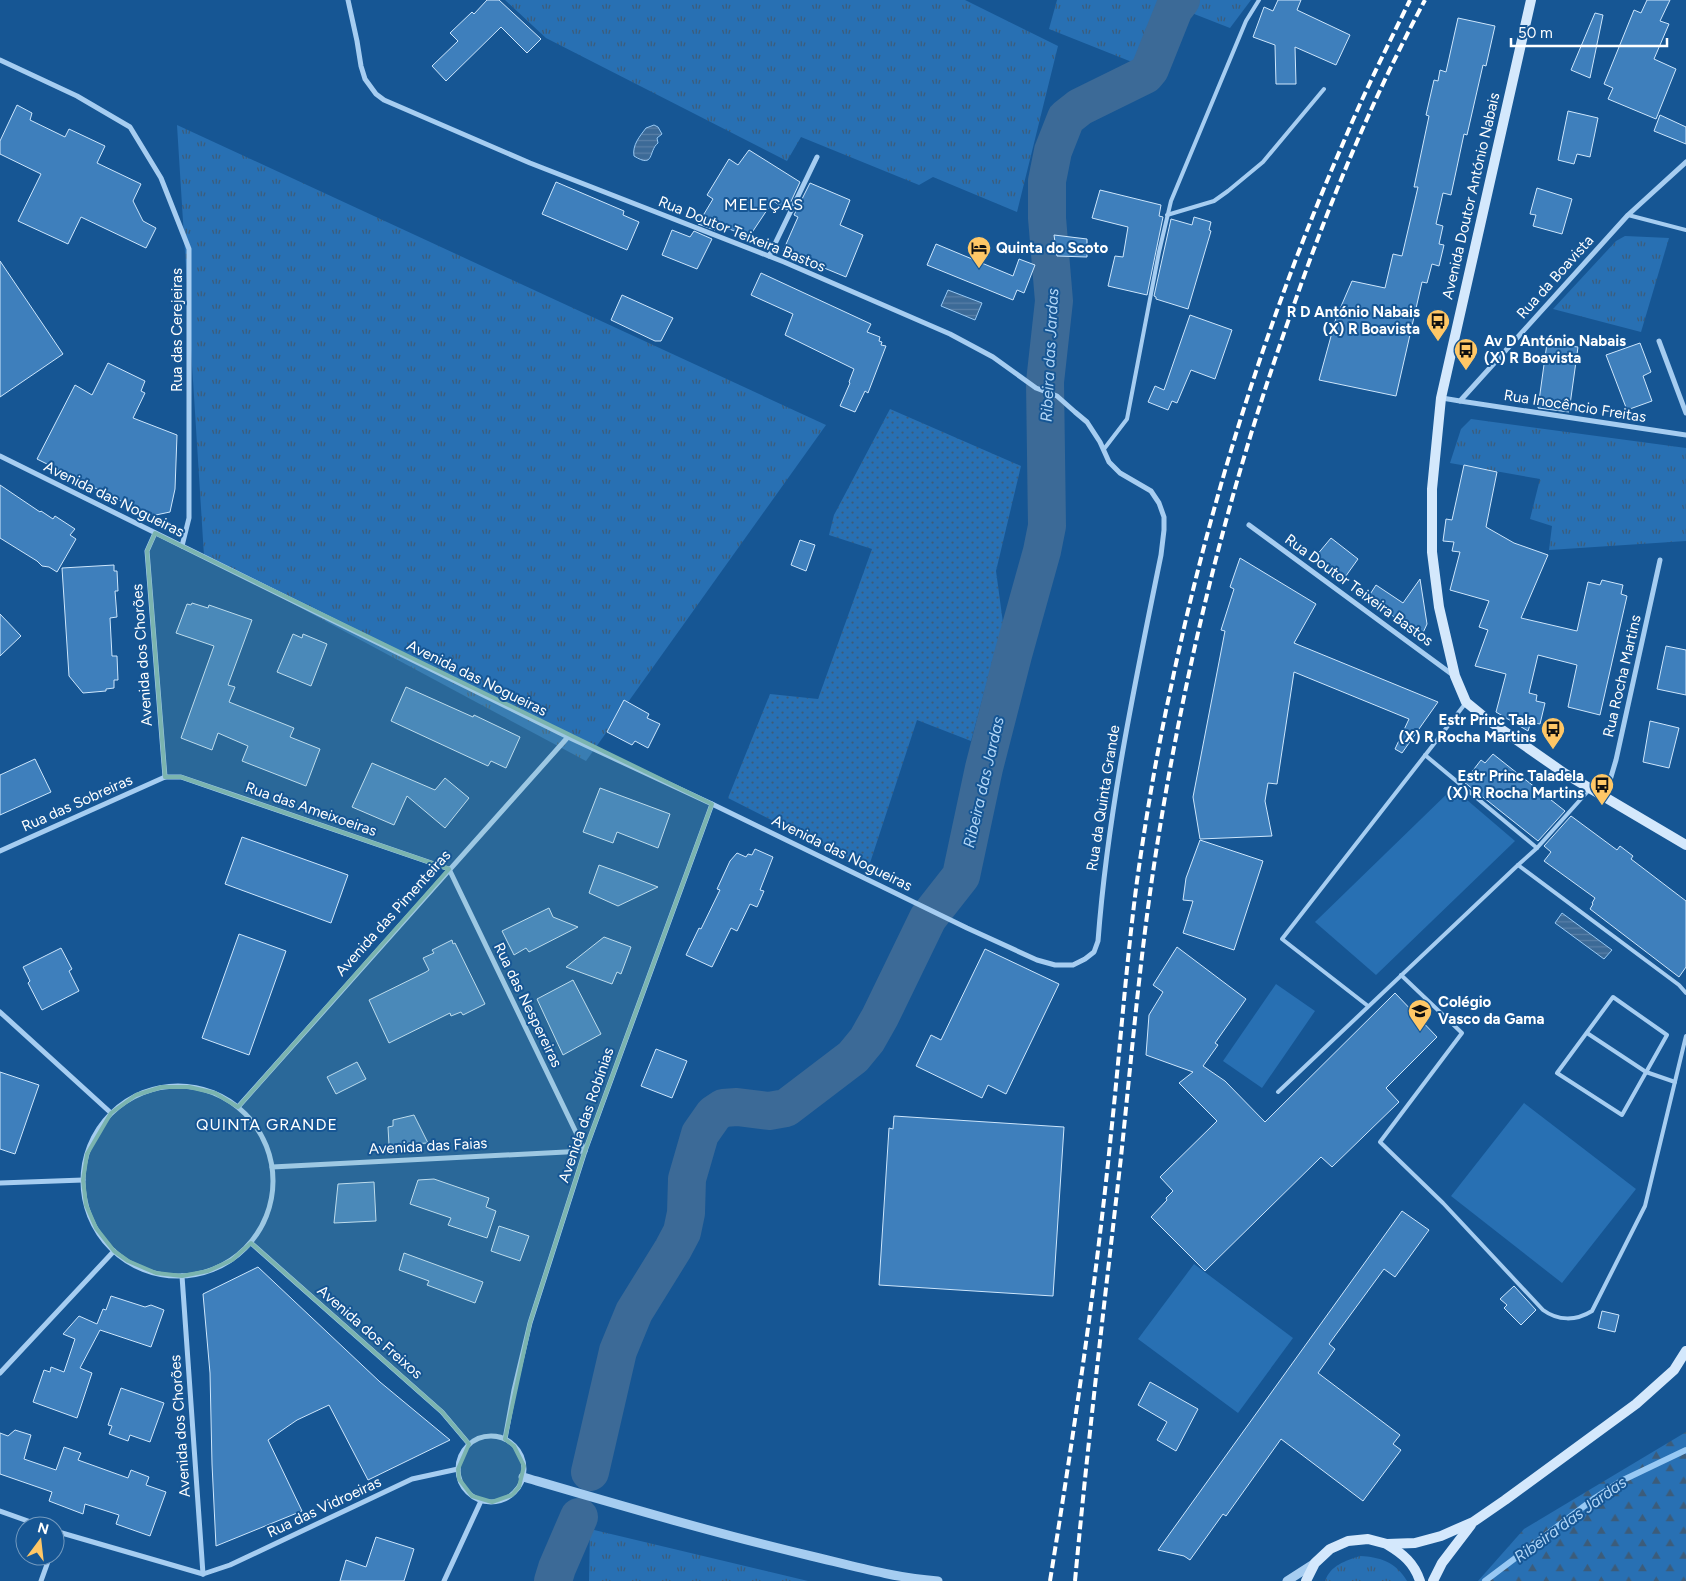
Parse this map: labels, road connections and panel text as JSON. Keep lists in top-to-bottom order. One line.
{"streets":{"main road":["Avenida Doutor António Nabais"],"street":["Rua Doutor Teixeira Bastos","Rua da Boavista","Rua das Cerejeiras","Rua Inocêncio Freitas","Avenida das Nogueiras","Avenida dos Chorões","Rua Rocha Martins","Rua da Quinta Grande","Rua das Sobreiras","Rua das Ameixoeiras","Avenida das Pimenteiras","Rua das Nespereiras","Avenida das Robínias","Avenida das Faias","Avenida dos Freixos","Rua das Vidroeiras"]},"crossings":[["Avenida Doutor António Nabais","Rua Doutor Teixeira Bastos"],["Avenida Doutor António Nabais","Rua Rocha Martins"],["Rua Doutor Teixeira Bastos","Rua da Quinta Grande"],["Rua da Boavista","Rua Inocêncio Freitas"],["Rua das Cerejeiras","Avenida das Nogueiras"],["Avenida das Nogueiras","Avenida dos Chorões"],["Avenida das Nogueiras","Rua da Quinta Grande"],["Avenida das Nogueiras","Avenida das Pimenteiras"],["Avenida das Nogueiras","Avenida das Robínias"],["Avenida dos Chorões","Rua das Sobreiras"],["Avenida dos Chorões","Rua das Ameixoeiras"],["Avenida dos Chorões","Rua das Vidroeiras"],["Rua das Sobreiras","Rua das Ameixoeiras"],["Rua das Ameixoeiras","Avenida das Pimenteiras"],["Rua das Ameixoeiras","Rua das Nespereiras"],["Avenida das Pimenteiras","Rua das Nespereiras"],["Rua das Nespereiras","Avenida das Robínias"],["Rua das Nespereiras","Avenida das Faias"],["Avenida das Robínias","Avenida das Faias"],["Avenida das Robínias","Avenida dos Freixos"],["Avenida das Robínias","Rua das Vidroeiras"],["Avenida dos Freixos","Rua das Vidroeiras"]],"districts":["MELEÇAS","QUINTA GRANDE"],"water":["Ribeira das Jardas"],"places":{"hotel":["Quinta do Scoto"],"bus stop":["R D António Nabais (X) R Boavista","Av D António Nabais (X) R Boavista","Estr Princ Tala (X) R Rocha Martins","Estr Princ Taladela (X) R Rocha Martins"],"school or university":["Colégio Vasco da Gama"]},"scale_bar":"50 m","north":"top"}
